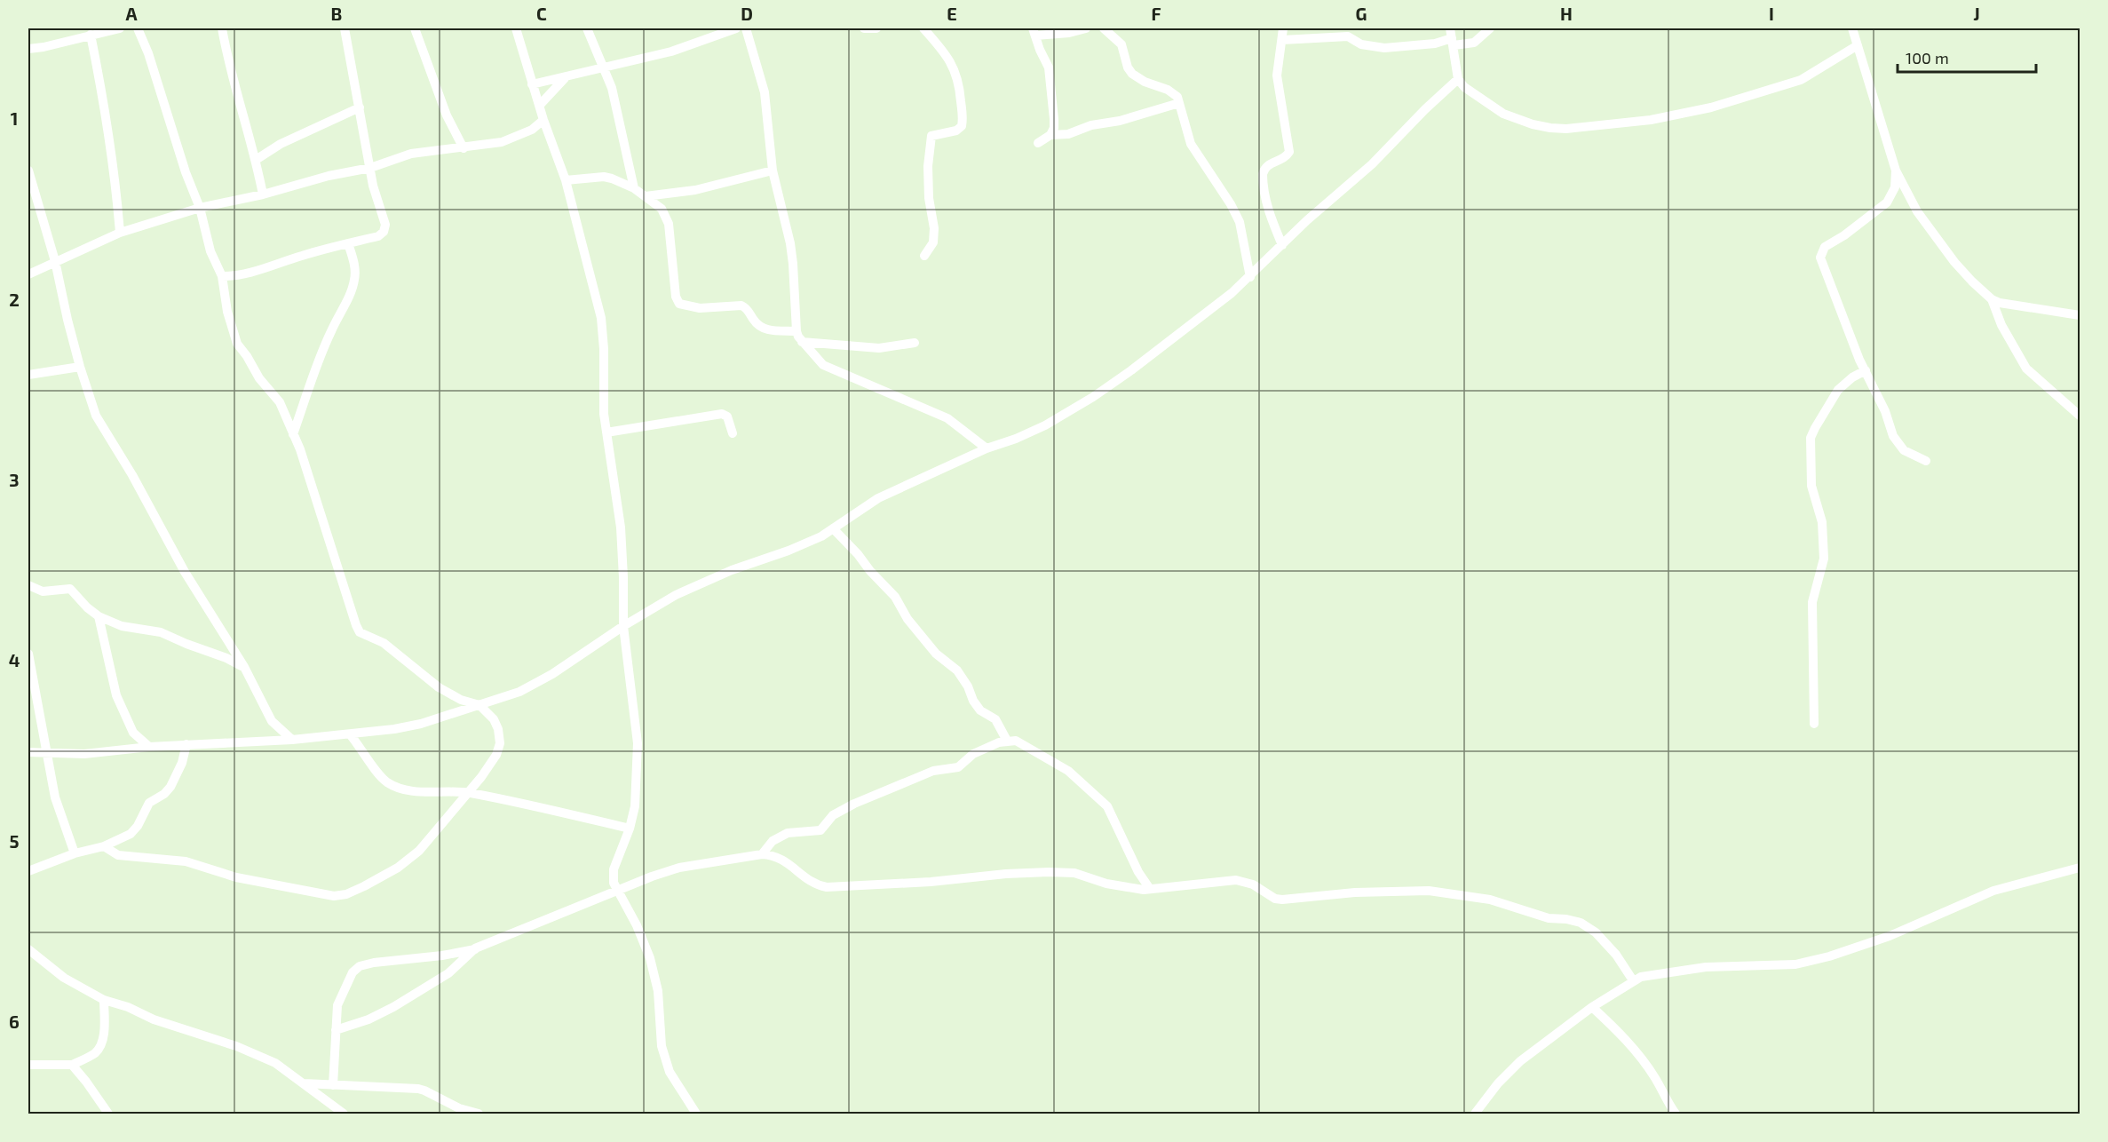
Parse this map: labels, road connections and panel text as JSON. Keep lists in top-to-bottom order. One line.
{"scale_bar":"100 m","grid":{"columns":["A","B","C","D","E","F","G","H","I","J"],"rows":["1","2","3","4","5","6"]}}
